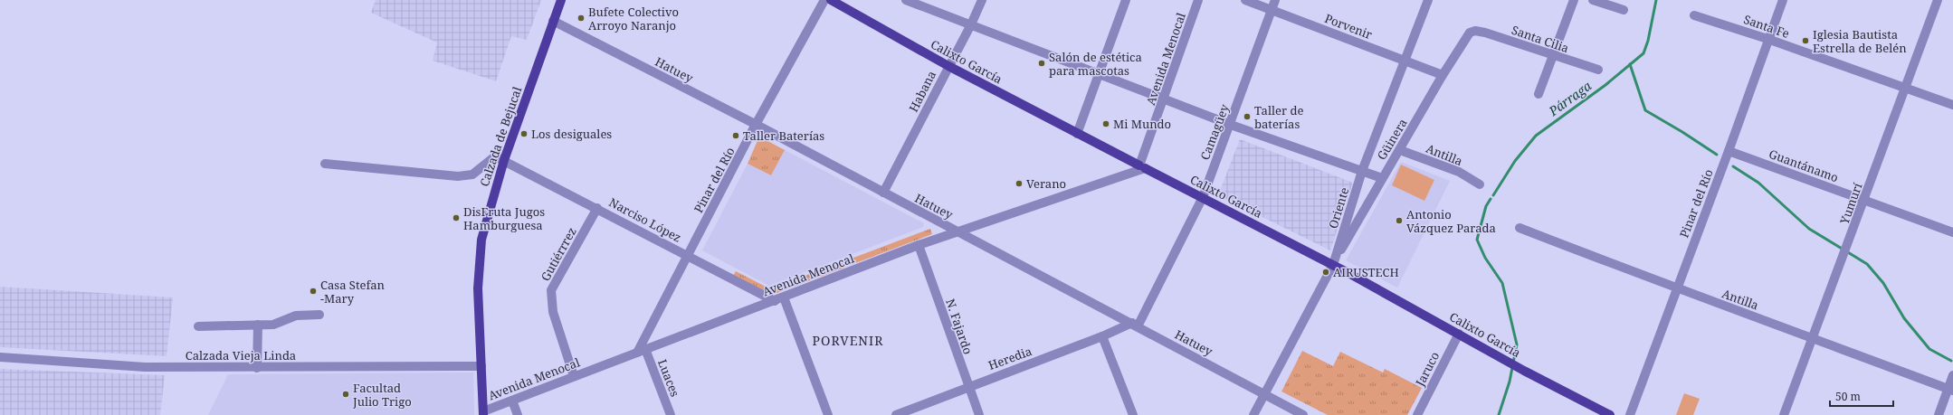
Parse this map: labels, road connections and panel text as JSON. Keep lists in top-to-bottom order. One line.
{"streets":{"main road":["Calixto García","Calzada de Bejucal"],"street":["Porvenir","Santa Fe","Santa Cilia","Avenida Menocal","Hatuey","Habana","Camagüey","Güinera","Antilla","Guantánamo","Pinar del Río","Yumurí","Oriente","Narciso López","Gutiérrrez","N. Fajardo","Calzada Vieja Linda","Heredia","Jaruco","Luaces"]},"crossings":[["Porvenir","Camagüey"],["Porvenir","Güinera"],["Porvenir","Oriente"],["Santa Fe","Pinar del Río"],["Santa Fe","Yumurí"],["Santa Cilia","Güinera"],["Avenida Menocal","Calixto García"],["Avenida Menocal","Hatuey"],["Avenida Menocal","Calzada de Bejucal"],["Avenida Menocal","Pinar del Río"],["Avenida Menocal","Narciso López"],["Avenida Menocal","Gutiérrrez"],["Avenida Menocal","N. Fajardo"],["Avenida Menocal","Luaces"],["Calixto García","Habana"],["Calixto García","Camagüey"],["Calixto García","Güinera"],["Calixto García","Oriente"],["Calixto García","Jaruco"],["Hatuey","Habana"],["Hatuey","Camagüey"],["Hatuey","Calzada de Bejucal"],["Hatuey","Pinar del Río"],["Hatuey","Oriente"],["Hatuey","Heredia"],["Camagüey","Heredia"],["Calzada de Bejucal","Narciso López"],["Calzada de Bejucal","Calzada Vieja Linda"],["Güinera","Antilla"],["Güinera","Oriente"],["Antilla","Pinar del Río"],["Antilla","Yumurí"],["Guantánamo","Pinar del Río"],["Guantánamo","Yumurí"],["Pinar del Río","Narciso López"],["Pinar del Río","Luaces"],["Narciso López","Gutiérrrez"],["N. Fajardo","Heredia"]],"districts":["PORVENIR"],"water":["Párraga"],"places":["Bufete Colectivo Arroyo Naranjo","Iglesia Bautista Estrella de Belén","Salón de estética para mascotas","Taller de baterías","Mi Mundo","Los desiguales","Taller Baterías","Verano","DisFruta Jugos Hamburguesa","Antonio Vázquez Parada","AIRUSTECH","Casa Stefan -Mary","Facultad Julio Trigo"],"scale_bar":"50 m"}
